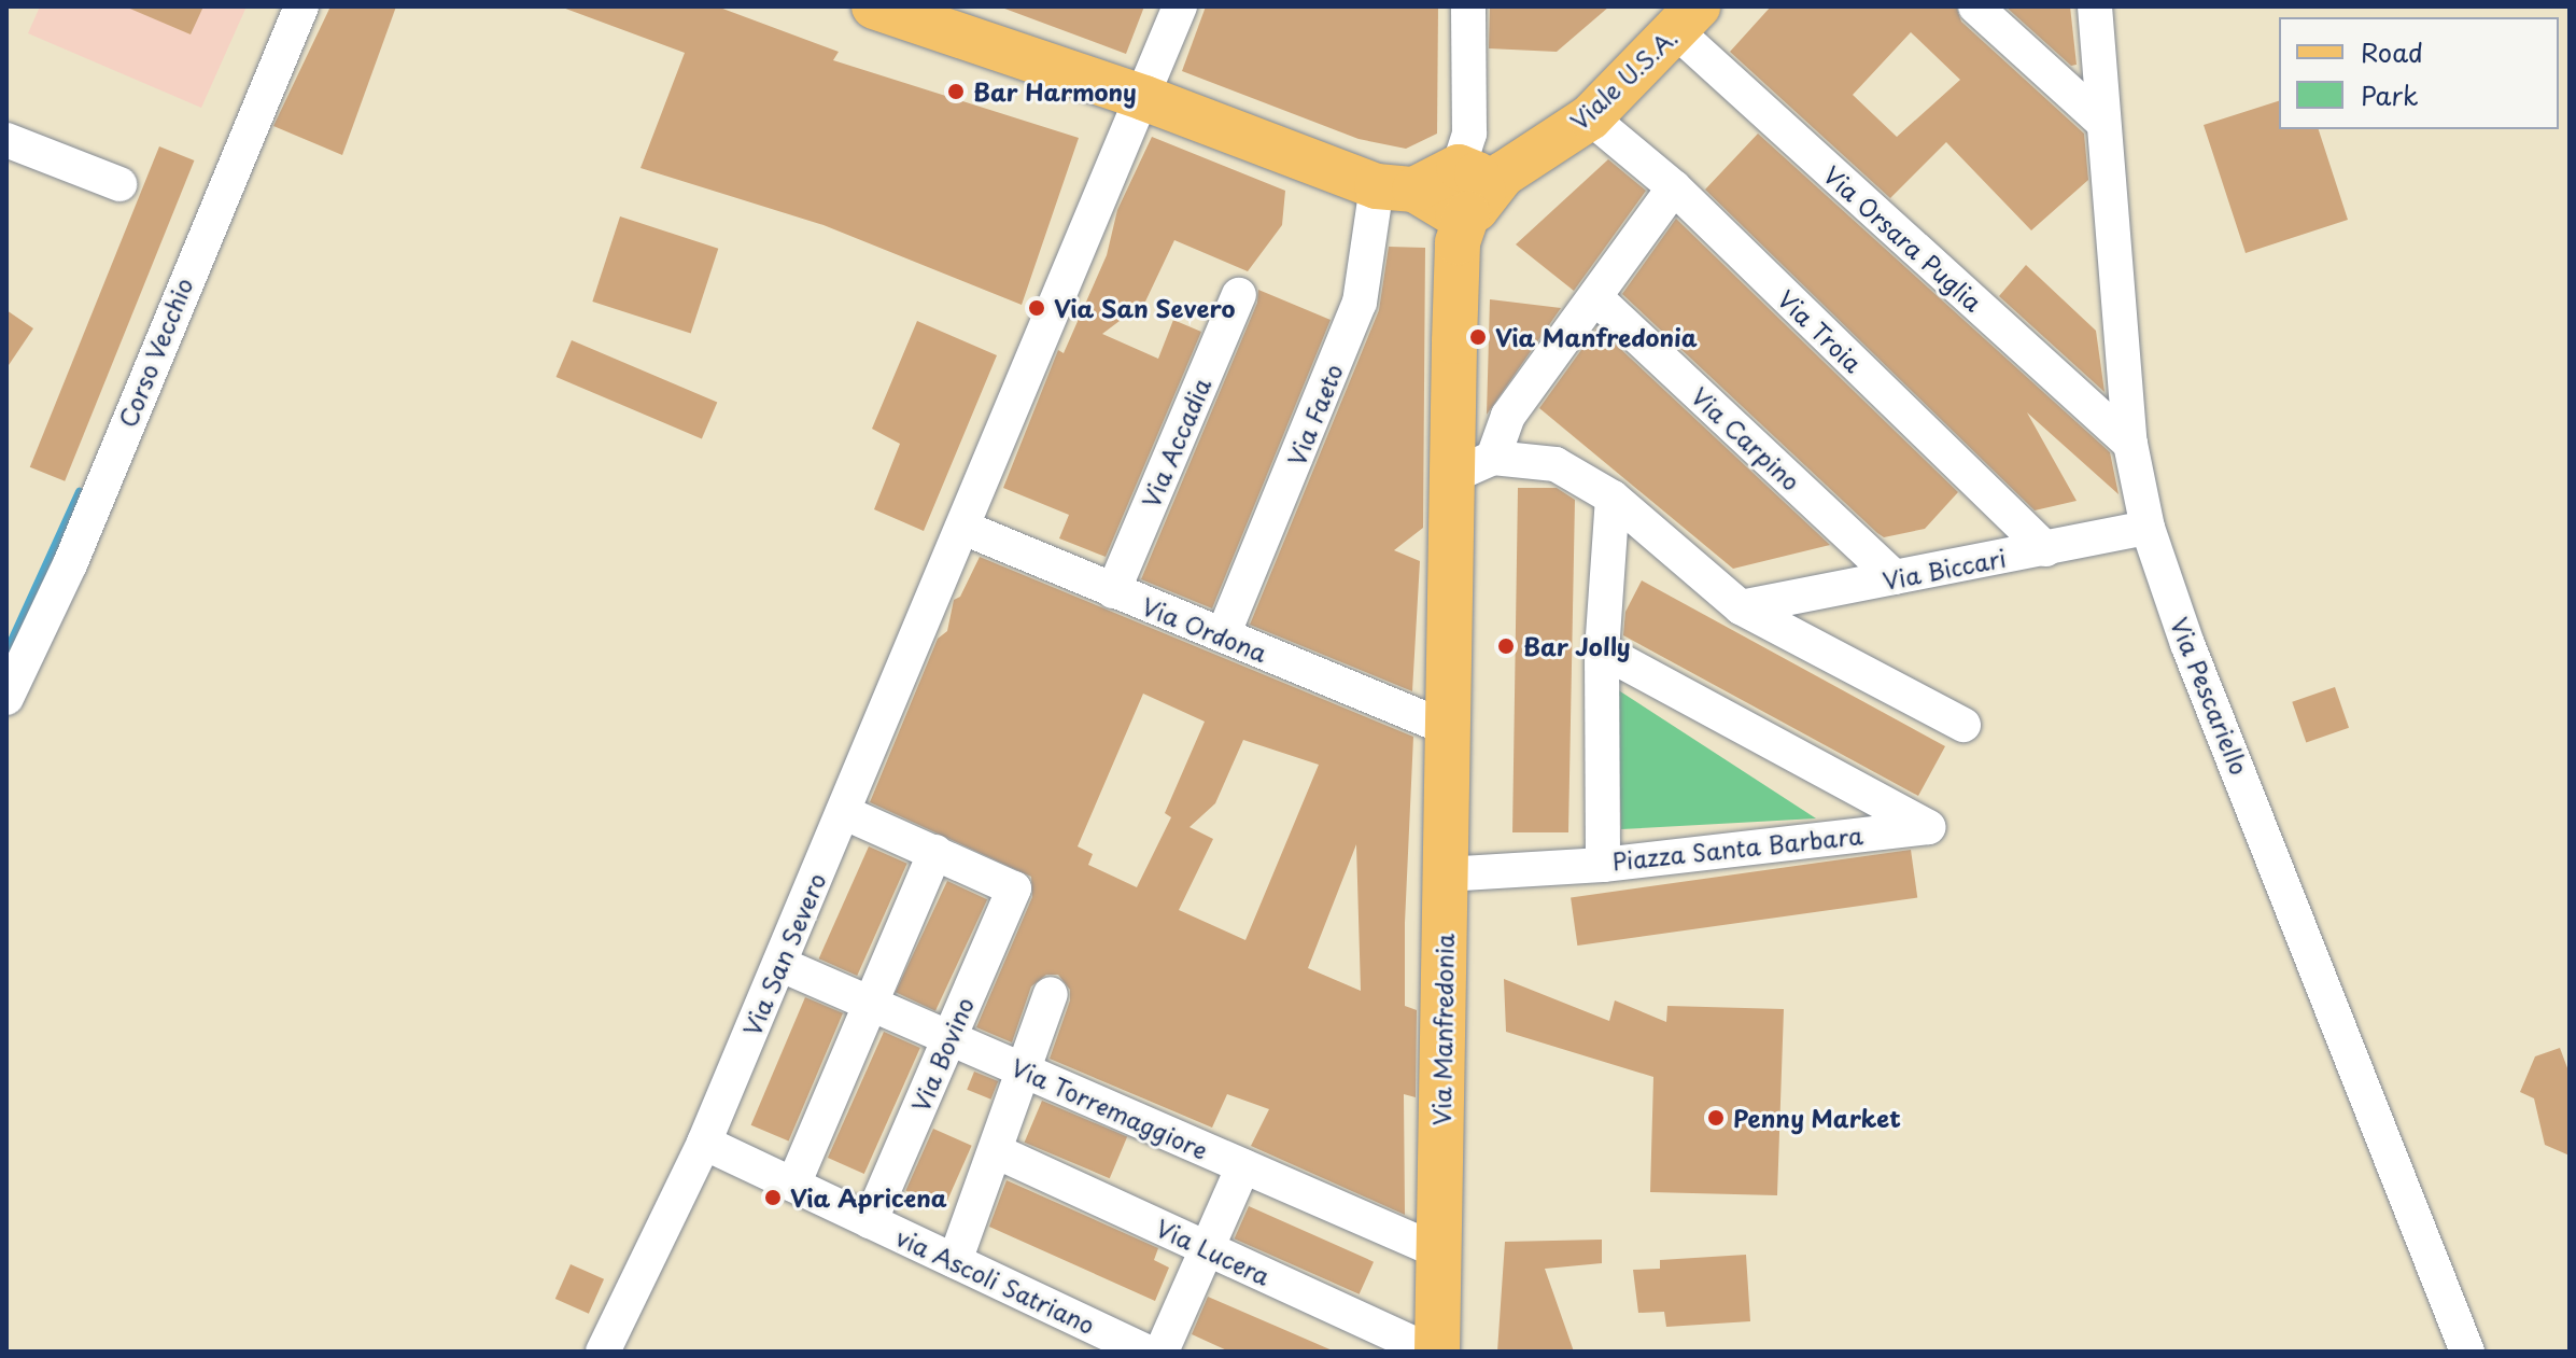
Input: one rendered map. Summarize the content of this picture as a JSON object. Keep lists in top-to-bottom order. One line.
{"streets":{"main road":["Viale U.S.A.","Via Manfredonia"],"street":["Via Orsara Puglia","Via Troia","Corso Vecchio","Via Faeto","Via Carpino","Via Accadia","Via Biccari","Via Ordona","Via Pescariello","Piazza Santa Barbara","Via San Severo","Via Bovino","Via Torremaggiore","Via Lucera","via Ascoli Satriano"]},"crossings":[["Viale U.S.A.","Via Orsara Puglia"],["Viale U.S.A.","Via Troia"],["Viale U.S.A.","Via Faeto"],["Viale U.S.A.","Via Manfredonia"],["Via Orsara Puglia","Via Pescariello"],["Via Troia","Via Biccari"],["Via Faeto","Via Ordona"],["Via Faeto","Via Manfredonia"],["Via Carpino","Via Biccari"],["Via Accadia","Via Ordona"],["Via Biccari","Via Pescariello"],["Via Ordona","Via San Severo"],["Via Ordona","Via Manfredonia"],["Via San Severo","Via Torremaggiore"],["Via San Severo","via Ascoli Satriano"],["Via Manfredonia","Via Torremaggiore"],["Via Bovino","Via Torremaggiore"],["Via Bovino","via Ascoli Satriano"]],"places":["Bar Harmony","Via San Severo","Via Manfredonia","Bar Jolly","Penny Market","Via Apricena"],"legend":["Road","Park"]}
